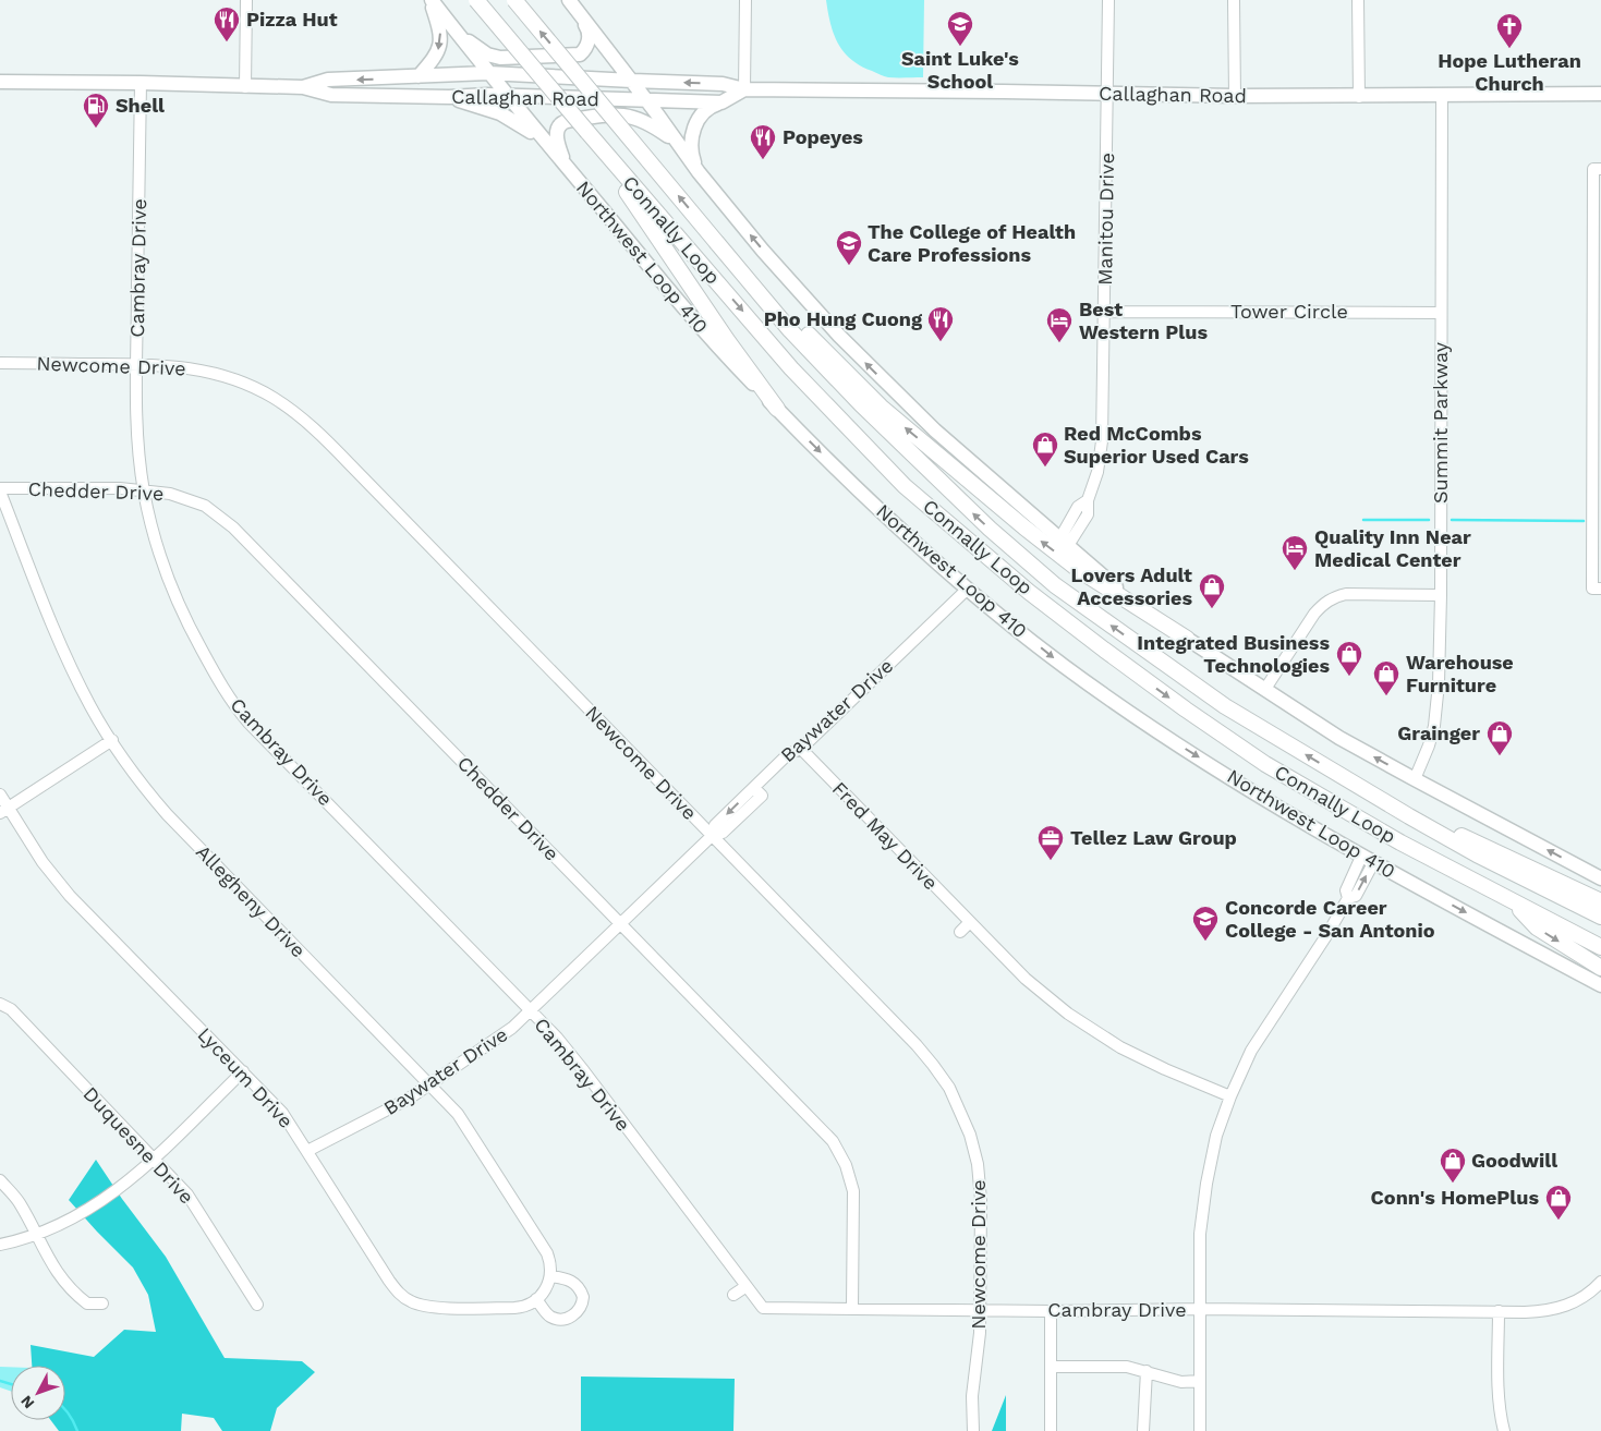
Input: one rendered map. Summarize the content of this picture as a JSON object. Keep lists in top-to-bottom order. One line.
{"streets":{"highway":["Connally Loop"],"main road":["Callaghan Road","Northwest Loop 410"],"street":["Manitou Drive","Cambray Drive","Tower Circle","Newcome Drive","Summit Parkway","Chedder Drive","Baywater Drive","Fred May Drive","Allegheny Drive","Lyceum Drive","Duquesne Drive"]},"crossings":[["Callaghan Road","Manitou Drive"],["Callaghan Road","Northwest Loop 410"],["Callaghan Road","Cambray Drive"],["Callaghan Road","Summit Parkway"],["Manitou Drive","Tower Circle"],["Northwest Loop 410","Baywater Drive"],["Cambray Drive","Newcome Drive"],["Cambray Drive","Chedder Drive"],["Cambray Drive","Baywater Drive"],["Tower Circle","Summit Parkway"],["Newcome Drive","Baywater Drive"],["Chedder Drive","Baywater Drive"],["Chedder Drive","Allegheny Drive"],["Baywater Drive","Fred May Drive"],["Baywater Drive","Allegheny Drive"],["Baywater Drive","Lyceum Drive"],["Allegheny Drive","Lyceum Drive"]],"places":{"restaurant":["Pizza Hut","Popeyes","Pho Hung Cuong"],"school or university":["Saint Luke's School","The College of Health Care Professions","Concorde Career College - San Antonio"],"church":["Hope Lutheran Church"],"fuel station":["Shell"],"hotel":["Best Western Plus","Quality Inn Near Medical Center"],"shop":["Red McCombs Superior Used Cars","Lovers Adult Accessories","Integrated Business Technologies","Warehouse Furniture","Grainger","Goodwill","Conn's HomePlus"],"office":["Tellez Law Group"]},"north":"bottom left"}
